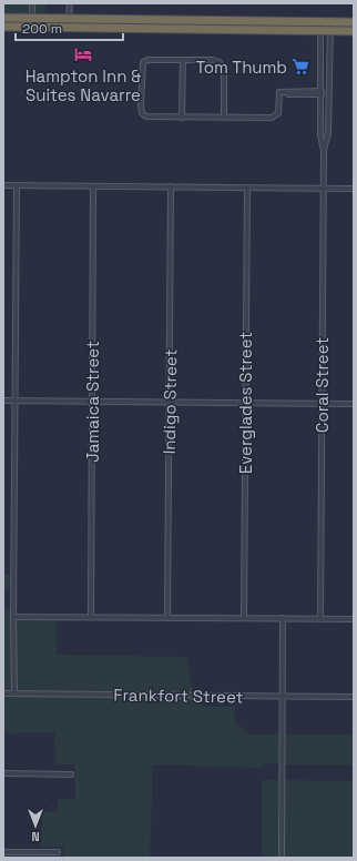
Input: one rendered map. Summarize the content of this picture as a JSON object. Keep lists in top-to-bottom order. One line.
{"streets":{"street":["Coral Street","Jamaica Street","Indigo Street","Everglades Street","Frankfort Street"]},"places":{"hotel":["Hampton Inn & Suites Navarre"],"supermarket":["Tom Thumb"]},"scale_bar":"200 m","north":"bottom"}
